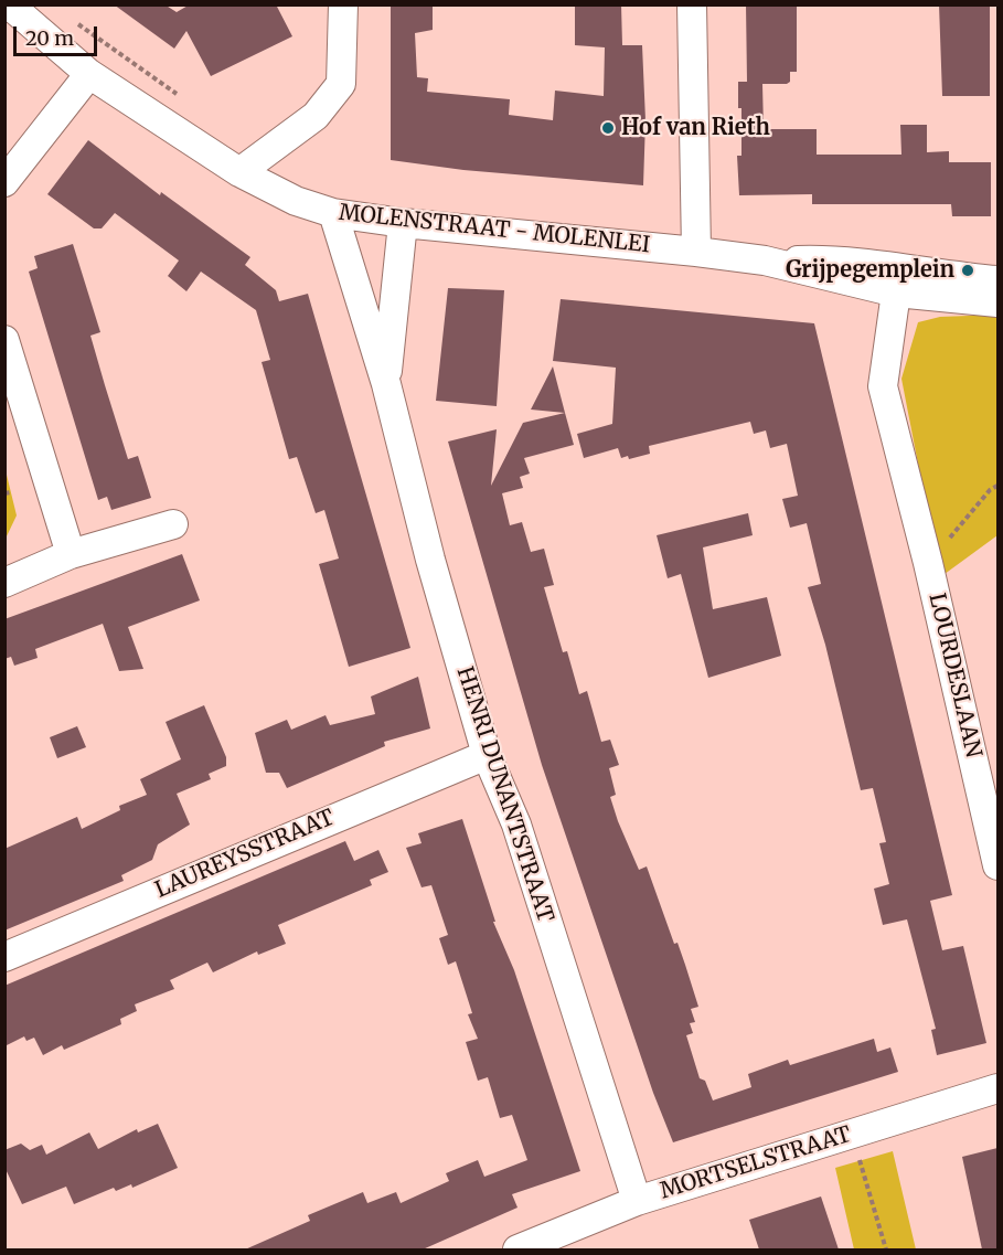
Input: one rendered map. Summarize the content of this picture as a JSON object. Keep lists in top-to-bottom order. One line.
{"streets":{"street":["MOLENSTRAAT - MOLENLEI","LOURDESLAAN","HENRI DUNANTSTRAAT","LAUREYSSTRAAT","MORTSELSTRAAT"]},"crossings":[["MOLENSTRAAT - MOLENLEI","HENRI DUNANTSTRAAT"],["HENRI DUNANTSTRAAT","LAUREYSSTRAAT"],["HENRI DUNANTSTRAAT","MORTSELSTRAAT"]],"places":["Hof van Rieth","Grijpegemplein"],"scale_bar":"20 m"}
